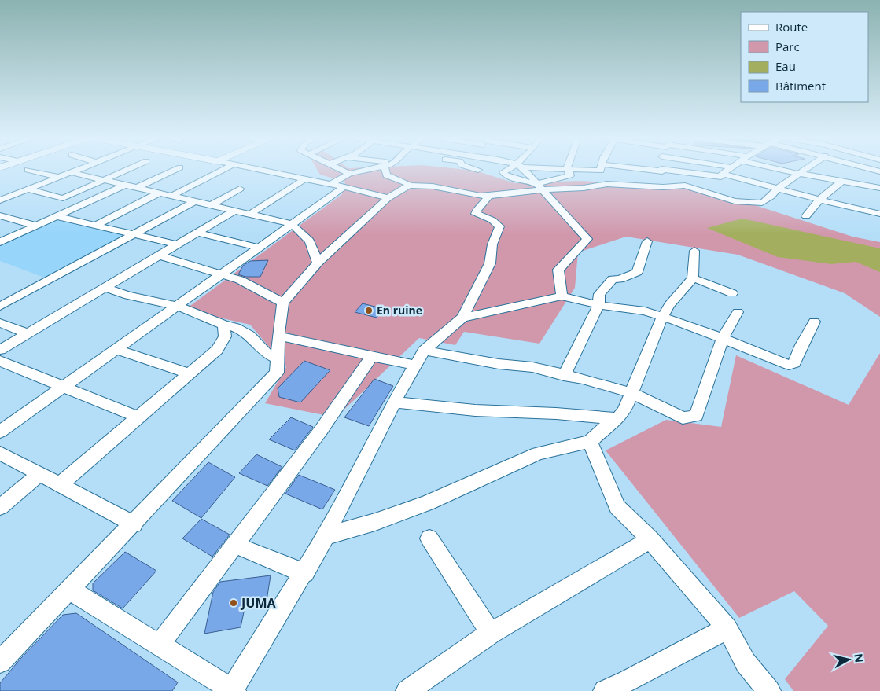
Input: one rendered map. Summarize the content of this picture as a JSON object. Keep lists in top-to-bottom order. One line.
{"places":["En ruine","JUMA"],"legend":["Route","Parc","Eau","Bâtiment"],"north":"right"}
